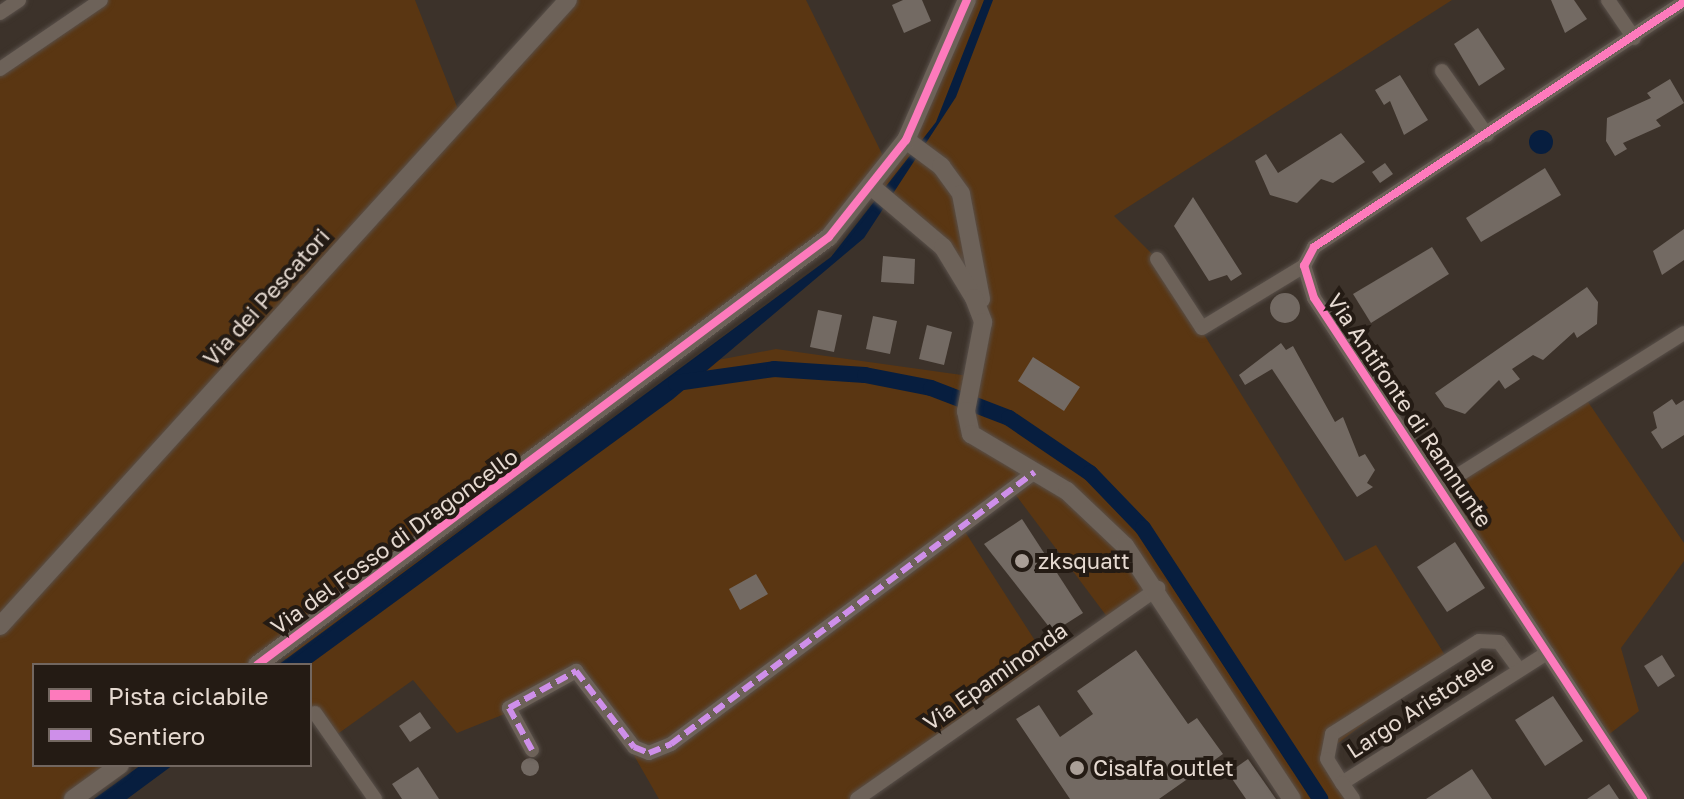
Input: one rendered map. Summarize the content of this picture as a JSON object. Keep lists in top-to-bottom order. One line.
{"streets":{"street":["Via dei Pescatori","Via Antifonte di Ramnunte","Via del Fosso di Dragoncello","Via Epaminonda","Largo Aristotele"]},"places":["zksquatt","Cisalfa outlet"],"legend":["Pista ciclabile","Sentiero"]}
